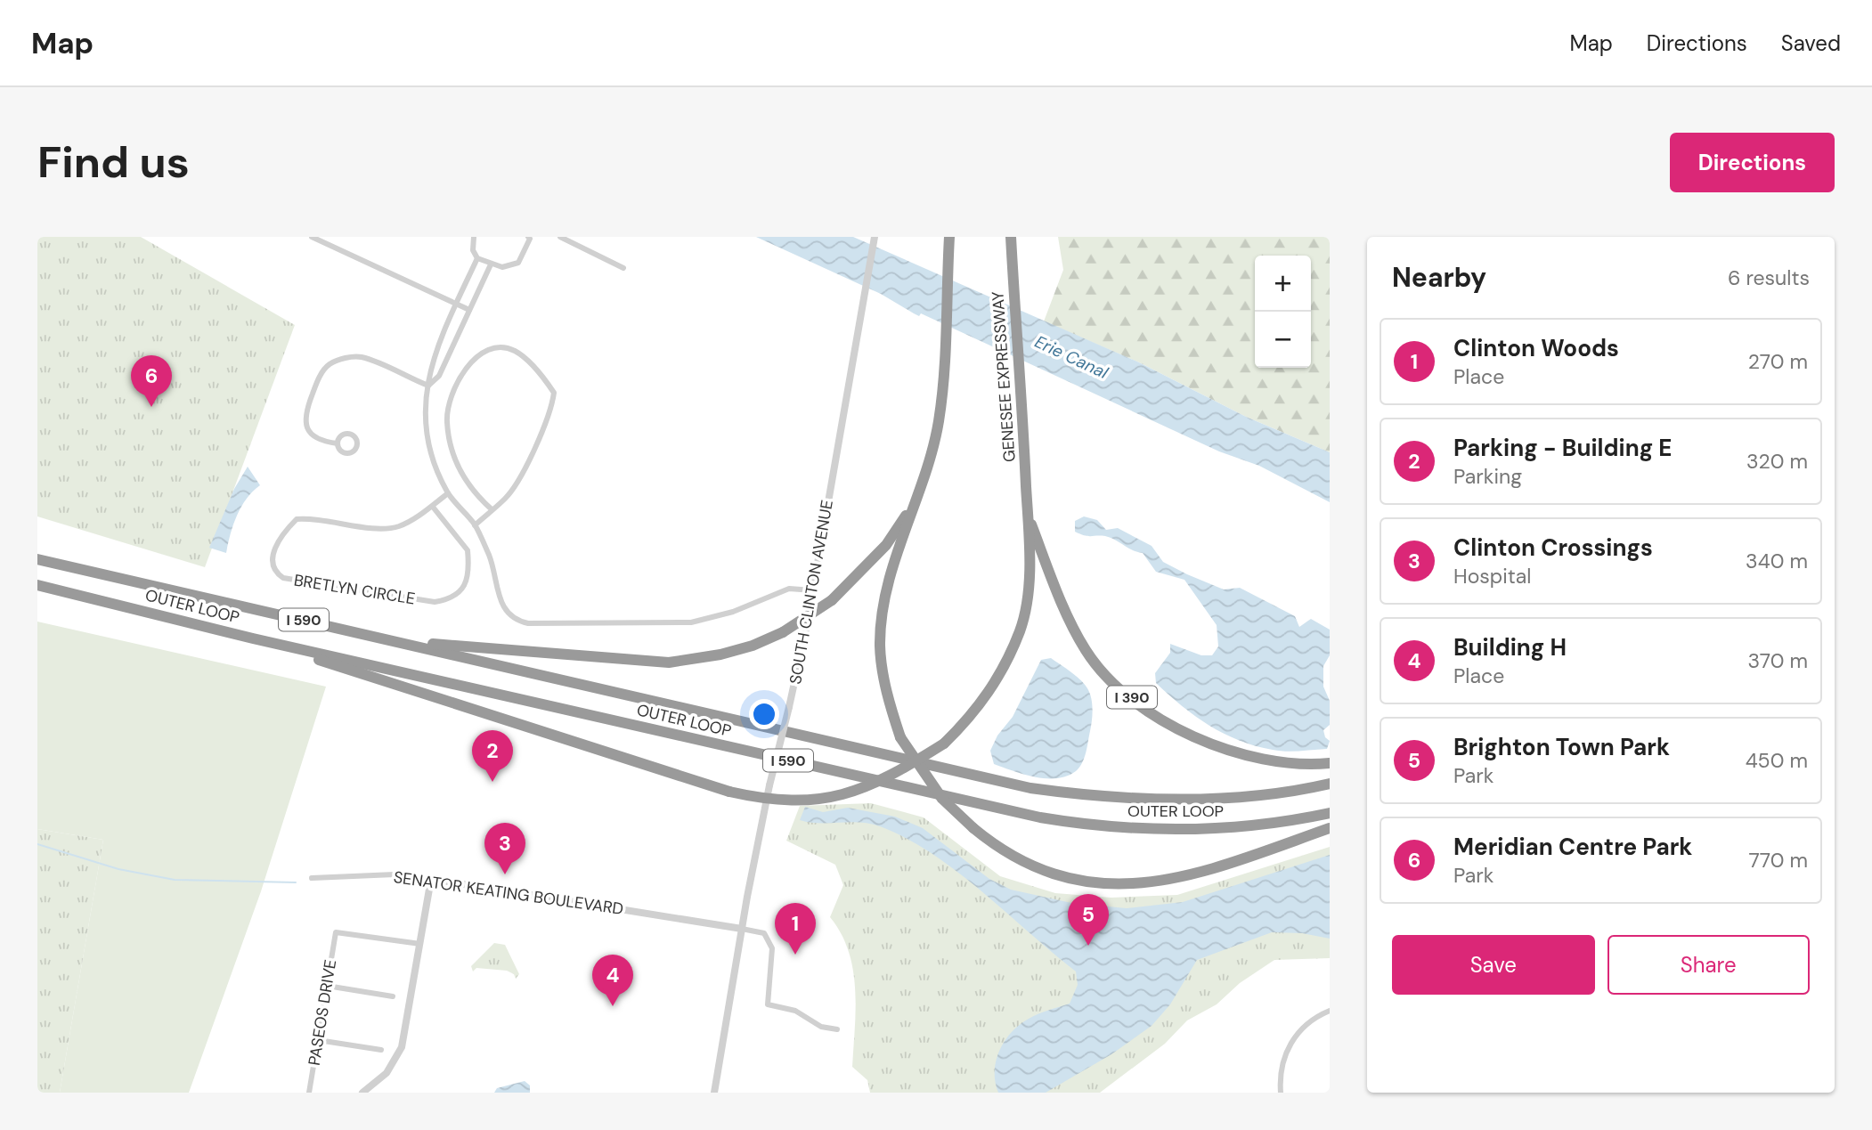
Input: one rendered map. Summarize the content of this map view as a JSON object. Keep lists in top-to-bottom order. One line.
{"streets":{"highway":["GENESEE EXPRESSWAY","OUTER LOOP","I 590","I 390"],"street":["BRETLYN CIRCLE","SOUTH CLINTON AVENUE","SENATOR KEATING BOULEVARD","PASEOS DRIVE"]},"crossings":[["GENESEE EXPRESSWAY","OUTER LOOP"],["GENESEE EXPRESSWAY","I 390"],["SOUTH CLINTON AVENUE","SENATOR KEATING BOULEVARD"]],"water":["Erie Canal"],"page":{"header":"Map","nav":["Map","Directions","Saved"],"buttons":["Directions",["Save","Share"]],"title":"Find us","heading":["Nearby","6 results"],"map_buttons":["+","−"],"list":[{"mark":"1","name":"Clinton Woods","note":"Place","value":"270 m"},{"mark":"2","name":"Parking - Building E","note":"Parking","value":"320 m"},{"mark":"3","name":"Clinton Crossings","note":"Hospital","value":"340 m"},{"mark":"4","name":"Building H","note":"Place","value":"370 m"},{"mark":"5","name":"Brighton Town Park","note":"Park","value":"450 m"},{"mark":"6","name":"Meridian Centre Park","note":"Park","value":"770 m"}],"pins":["6","2","3","5","1","4"]}}
